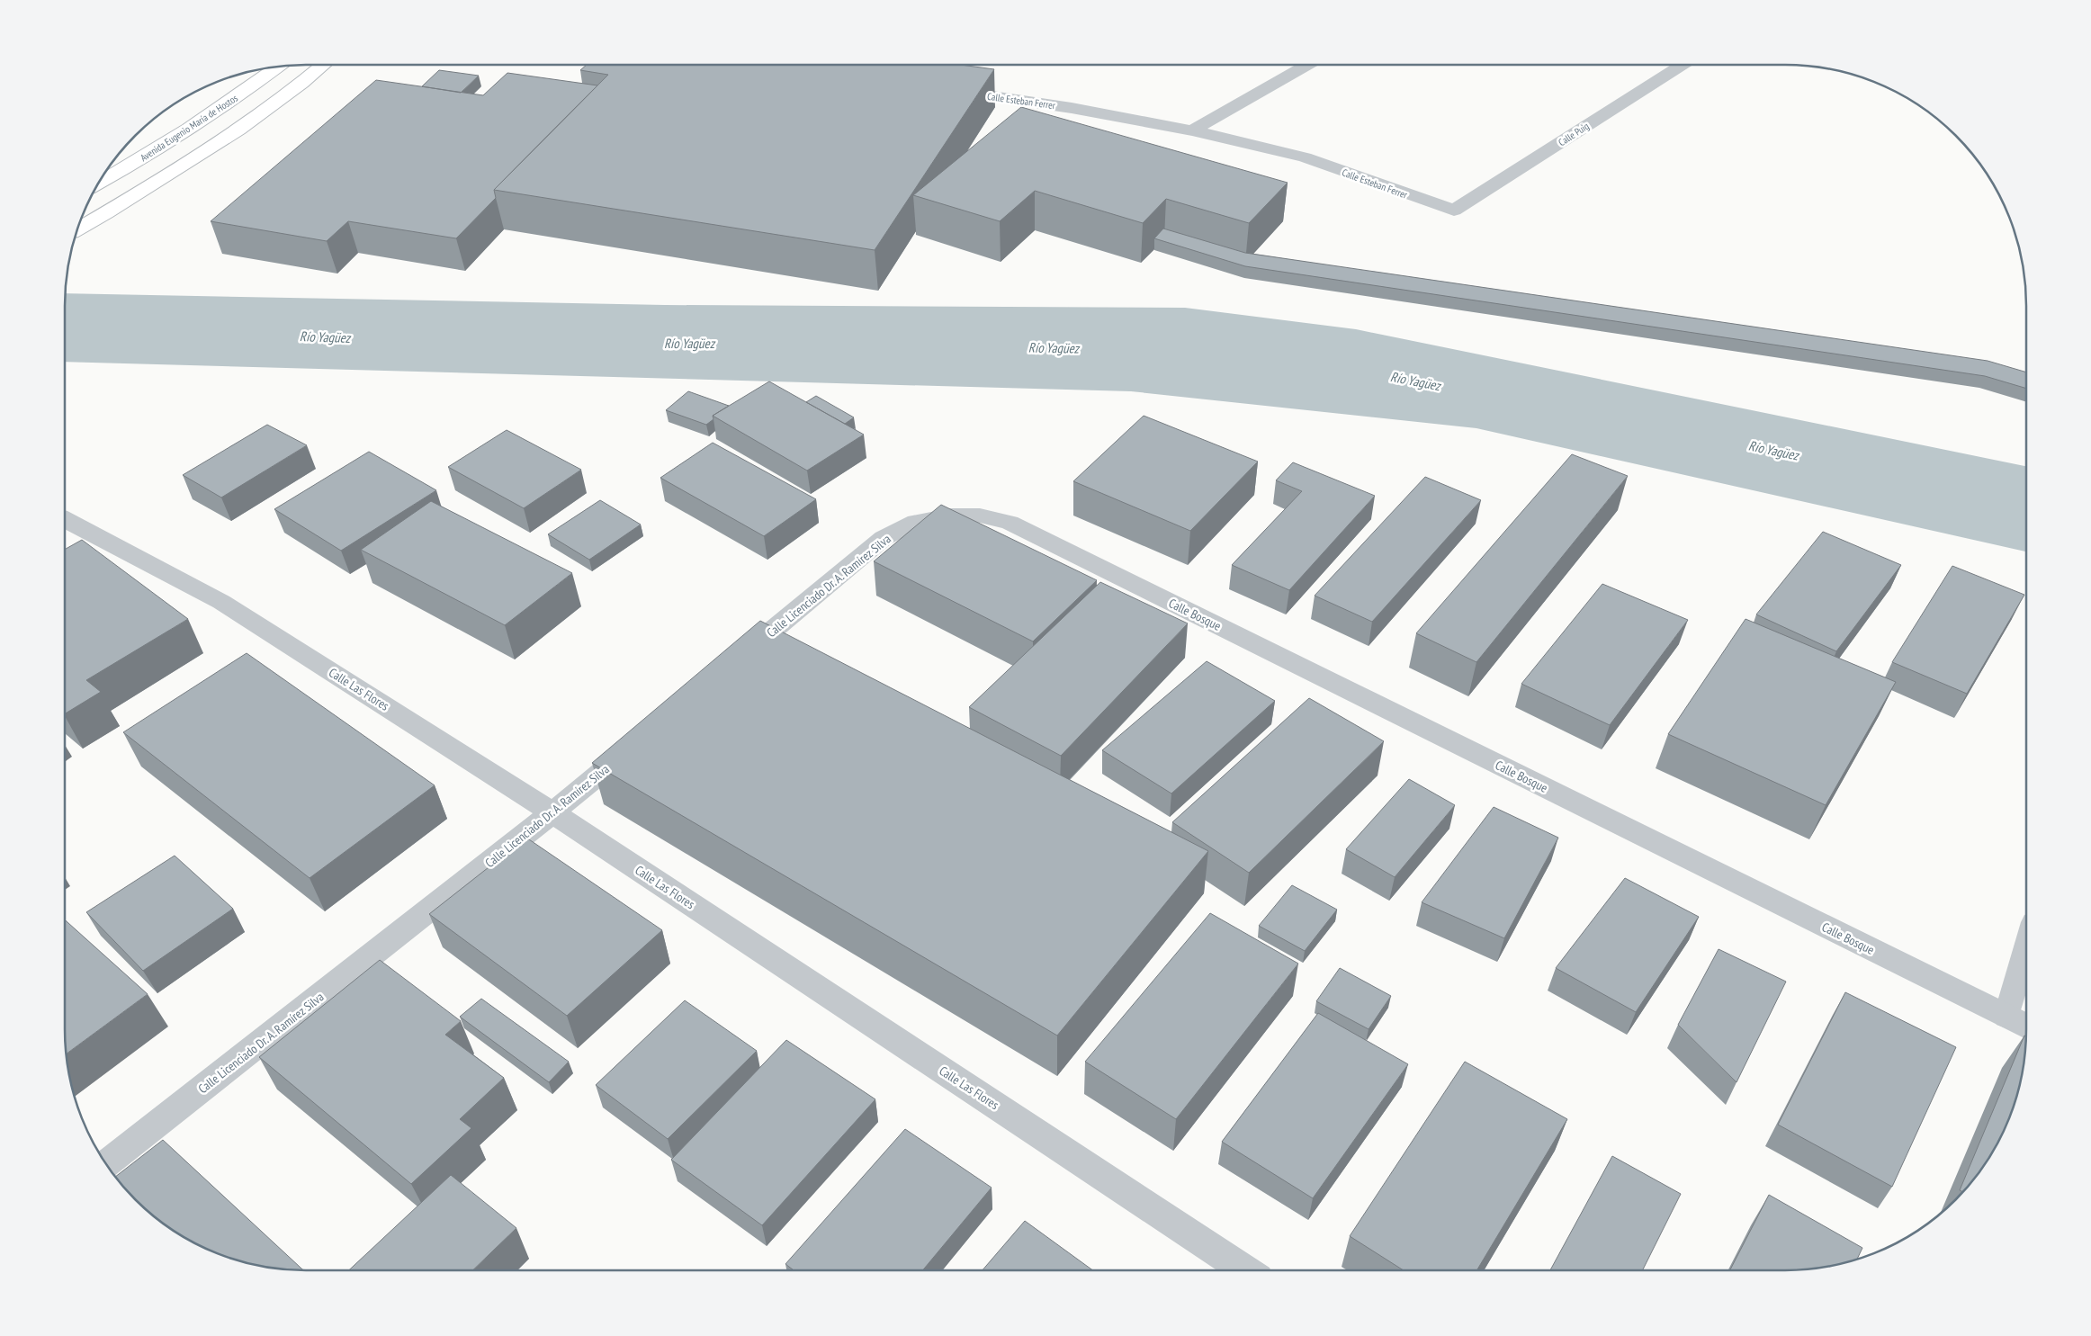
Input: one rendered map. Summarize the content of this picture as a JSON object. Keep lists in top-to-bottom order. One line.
{"streets":{"highway":["Avenida Eugenio María de Hostos"],"street":["Calle Esteban Ferrer","Calle Puig","Calle Licenciado Dr. A. Ramírez Silva","Calle Bosque","Calle Las Flores"]},"crossings":[["Calle Esteban Ferrer","Calle Puig"],["Calle Licenciado Dr. A. Ramírez Silva","Calle Bosque"],["Calle Licenciado Dr. A. Ramírez Silva","Calle Las Flores"]],"water":["Río Yagüez"]}
